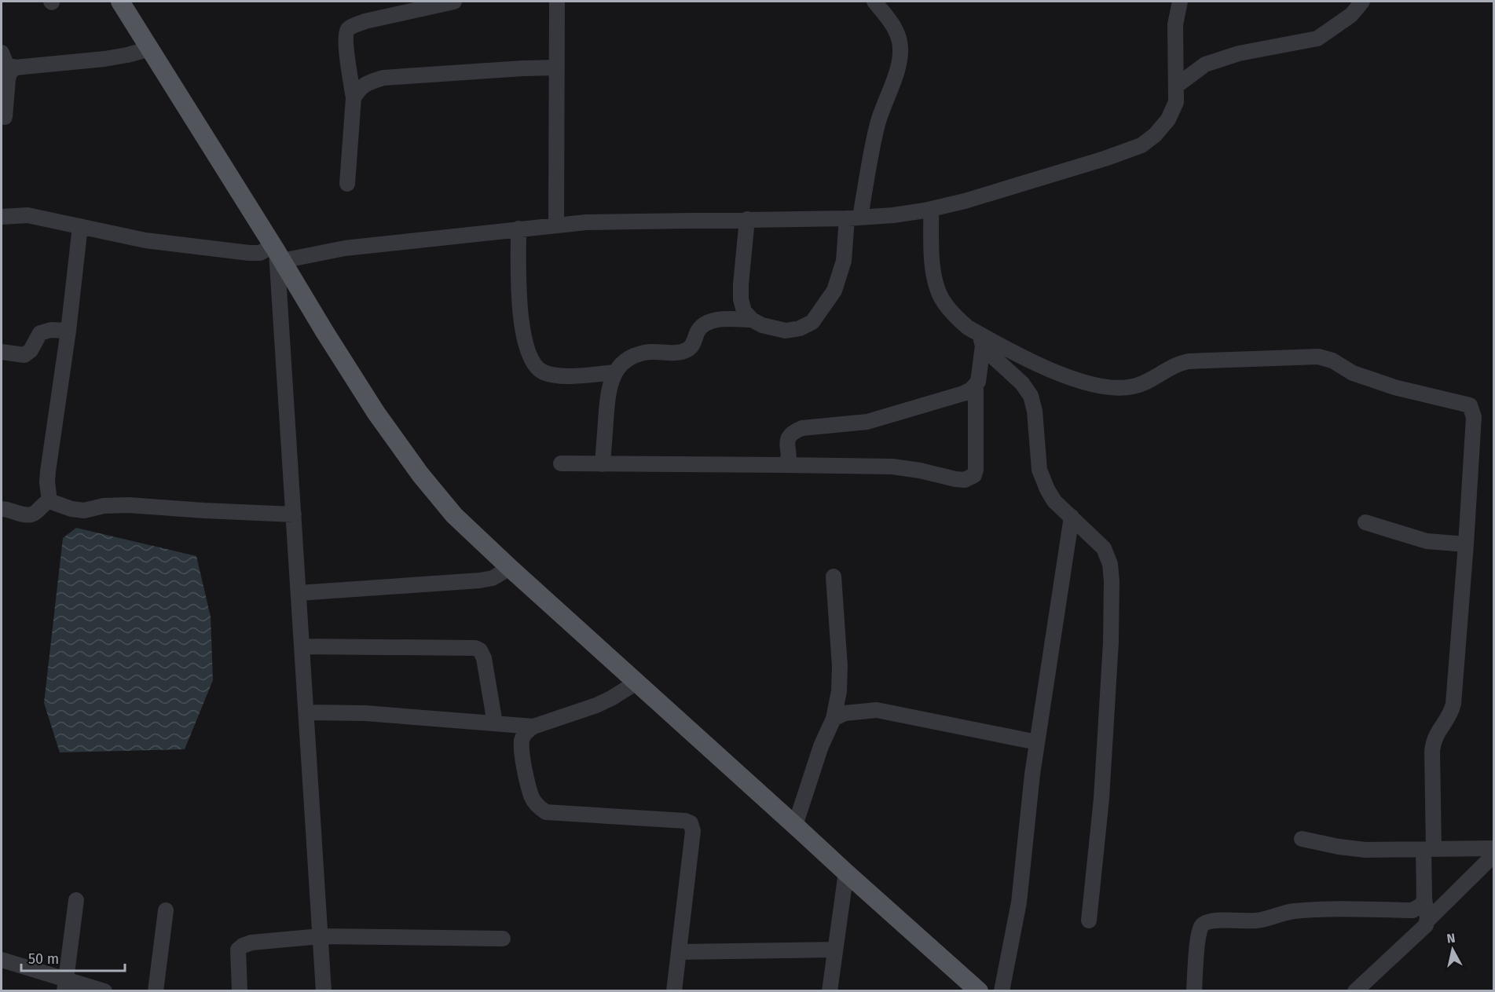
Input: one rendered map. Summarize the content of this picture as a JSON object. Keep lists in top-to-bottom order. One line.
{"scale_bar":"50 m","north":"top"}
